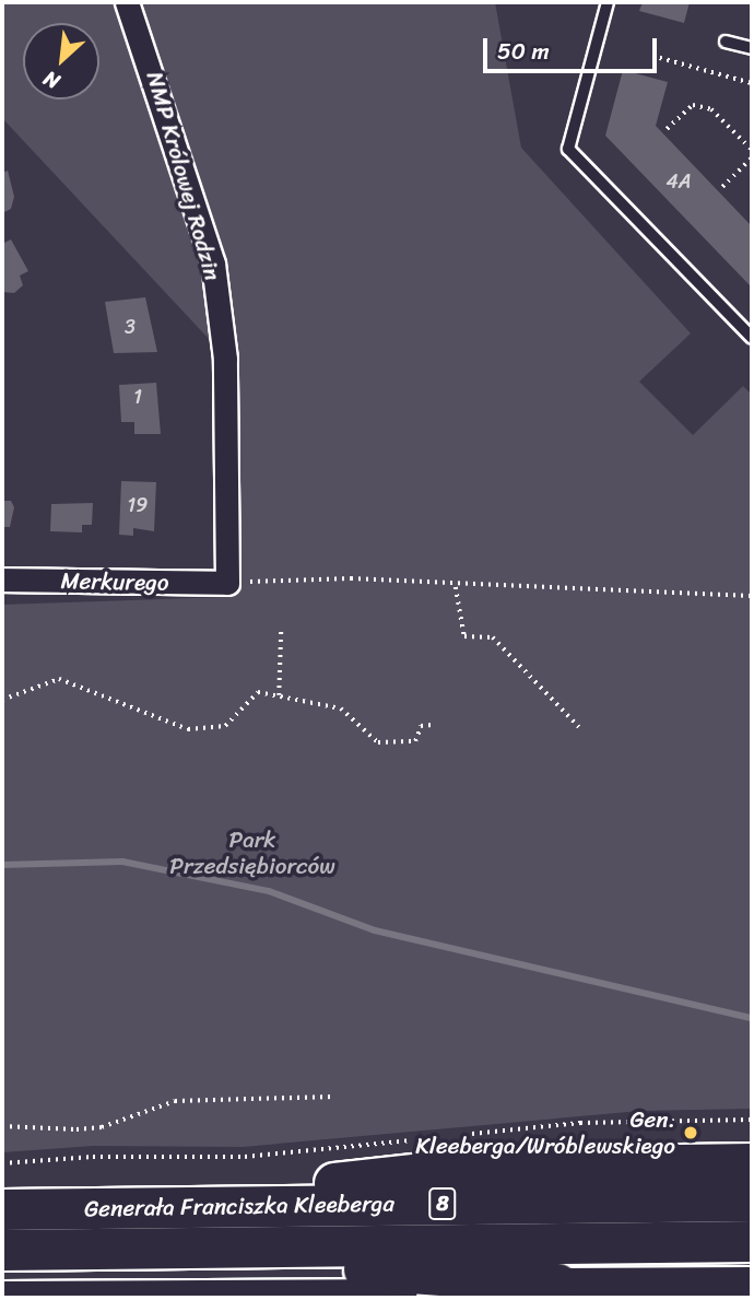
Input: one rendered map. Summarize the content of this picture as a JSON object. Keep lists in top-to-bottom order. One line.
{"streets":{"highway":["8","Generała Franciszka Kleeberga"],"street":["NMP Królowej Rodzin","Merkurego"]},"crossings":[["NMP Królowej Rodzin","Merkurego"]],"parks":["Park Przedsiębiorców"],"places":["Gen. Kleeberga/Wróblewskiego"],"house_numbers":["4A","3","1","19"],"scale_bar":"50 m","north":"bottom left"}
